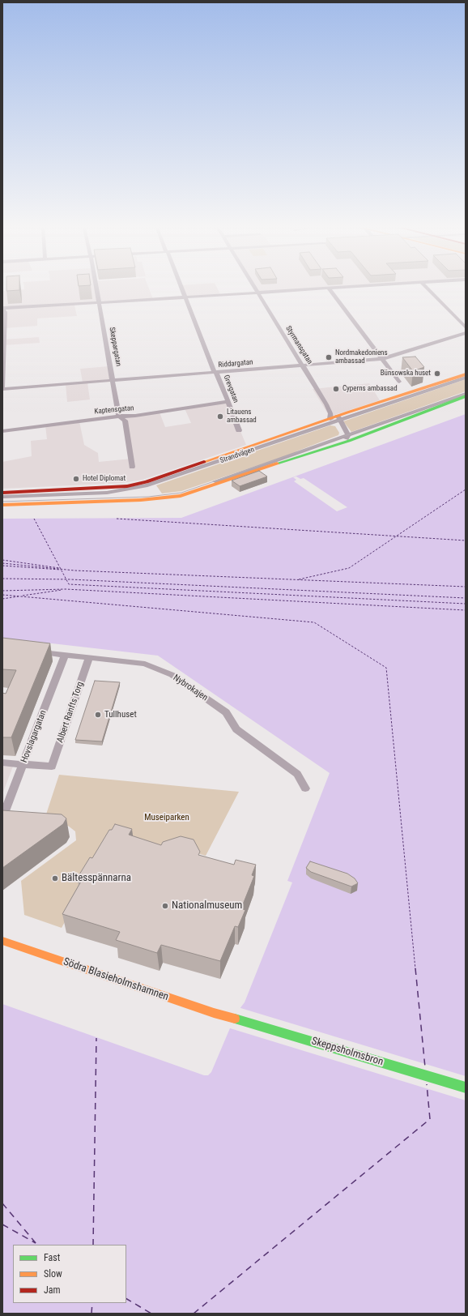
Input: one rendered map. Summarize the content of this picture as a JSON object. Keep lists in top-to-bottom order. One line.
{"streets":{"street":["Styrmansgatan","Skeppargatan","Riddargatan","Grevgatan","Kaptensgatan","Strandvägen","Nybrokajen","Albert Ranfts Torg","Hovslagargatan","Södra Blasieholmshamnen","Skeppsholmsbron"]},"crossings":[["Styrmansgatan","Riddargatan"],["Styrmansgatan","Strandvägen"],["Skeppargatan","Riddargatan"],["Skeppargatan","Kaptensgatan"],["Riddargatan","Grevgatan"],["Grevgatan","Kaptensgatan"],["Nybrokajen","Albert Ranfts Torg"],["Nybrokajen","Hovslagargatan"],["Albert Ranfts Torg","Hovslagargatan"],["Södra Blasieholmshamnen","Skeppsholmsbron"]],"parks":["Museiparken"],"places":["Nordmakedoniens ambassad","Bünsowska huset","Cyperns ambassad","Litauens ambassad","Hotel Diplomat","Tullhuset","Bältesspännarna","Nationalmuseum"],"legend":["Fast","Slow","Jam"]}
